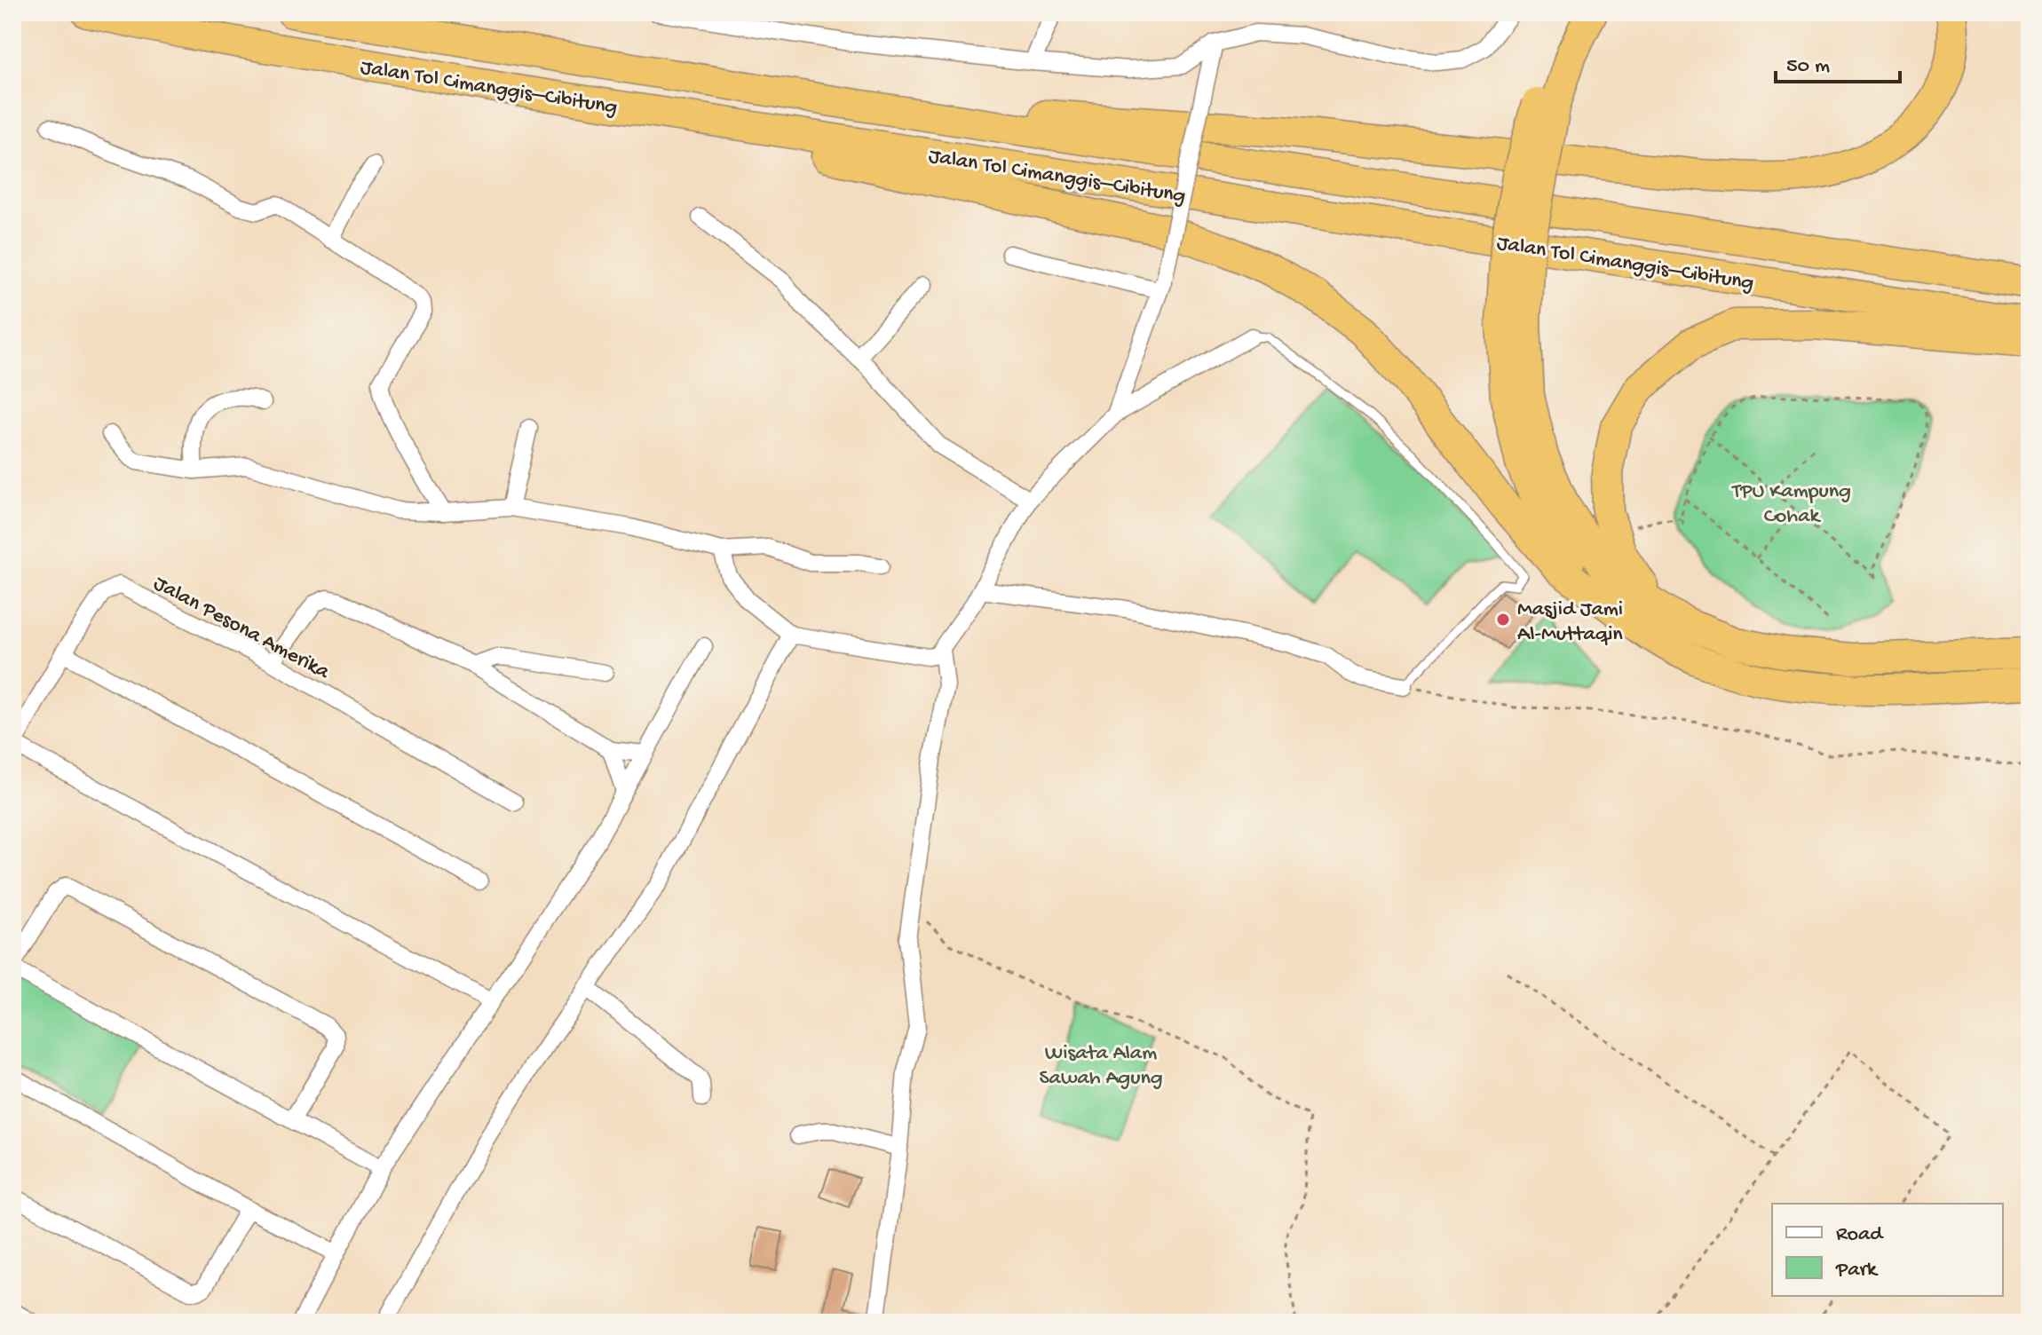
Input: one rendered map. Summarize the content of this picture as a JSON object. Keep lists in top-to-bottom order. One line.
{"streets":{"highway":["Jalan Tol Cimanggis–Cibitung"],"street":["Jalan Pesona Amerika"]},"parks":["TPU Kampung Cohak","Wisata Alam Sawah Agung"],"places":["Masjid Jami Al-Muttaqin"],"legend":["Road","Park"],"scale_bar":"50 m"}
